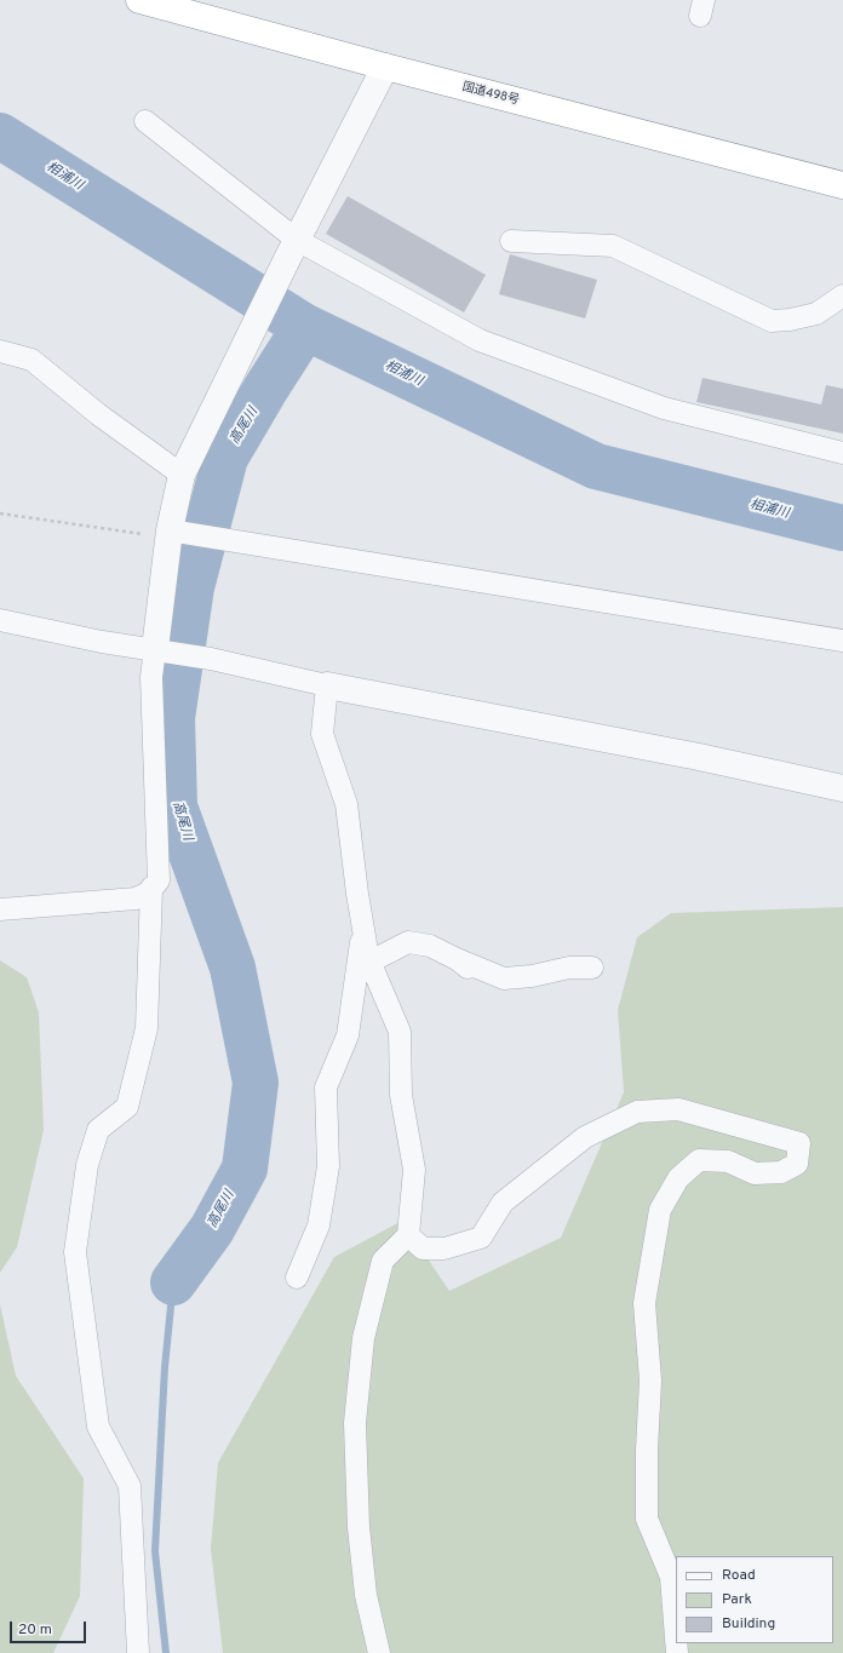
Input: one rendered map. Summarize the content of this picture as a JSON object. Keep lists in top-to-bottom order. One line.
{"streets":{"highway":["国道498号"]},"water":["相浦川","高尾川"],"legend":["Road","Park","Building"],"scale_bar":"20 m"}
